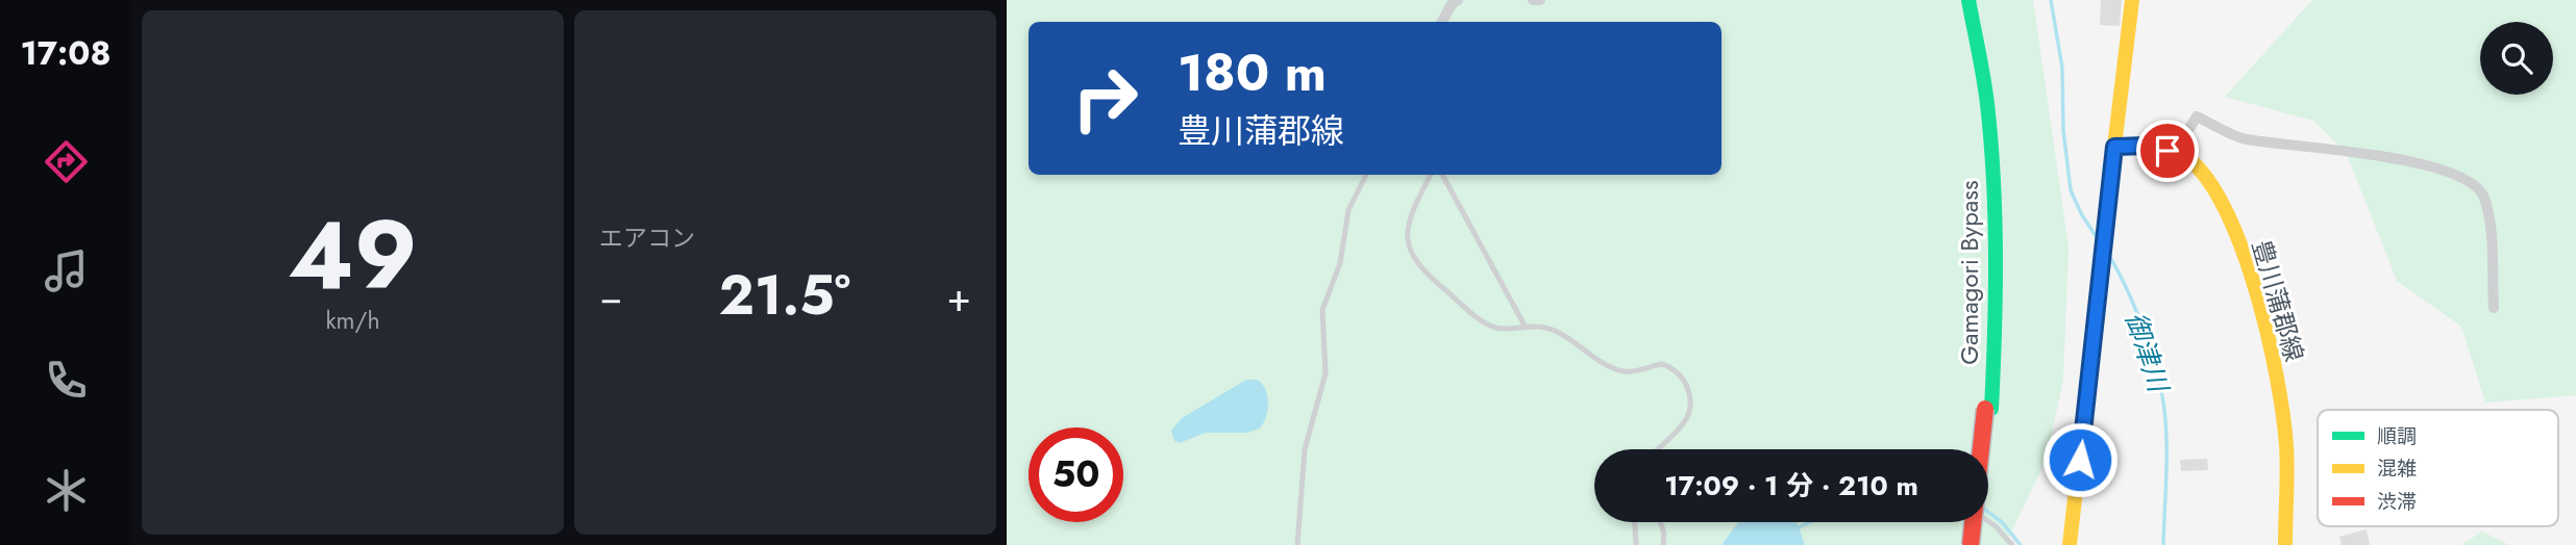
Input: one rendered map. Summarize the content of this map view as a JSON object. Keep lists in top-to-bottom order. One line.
{"streets":{"main road":["Gamagori Bypass","豊川蒲郡線"]},"water":["御津川"],"legend":["順調","混雑","渋滞"],"page":{"tabs":"17:08","tile":[["49","km/h"],"エアコン"],"turn":["180 m","豊川蒲郡線"],"heat":["−","21.5°","+"],"limit":"50","trip":"17:09 · 1 分 · 210 m"}}
